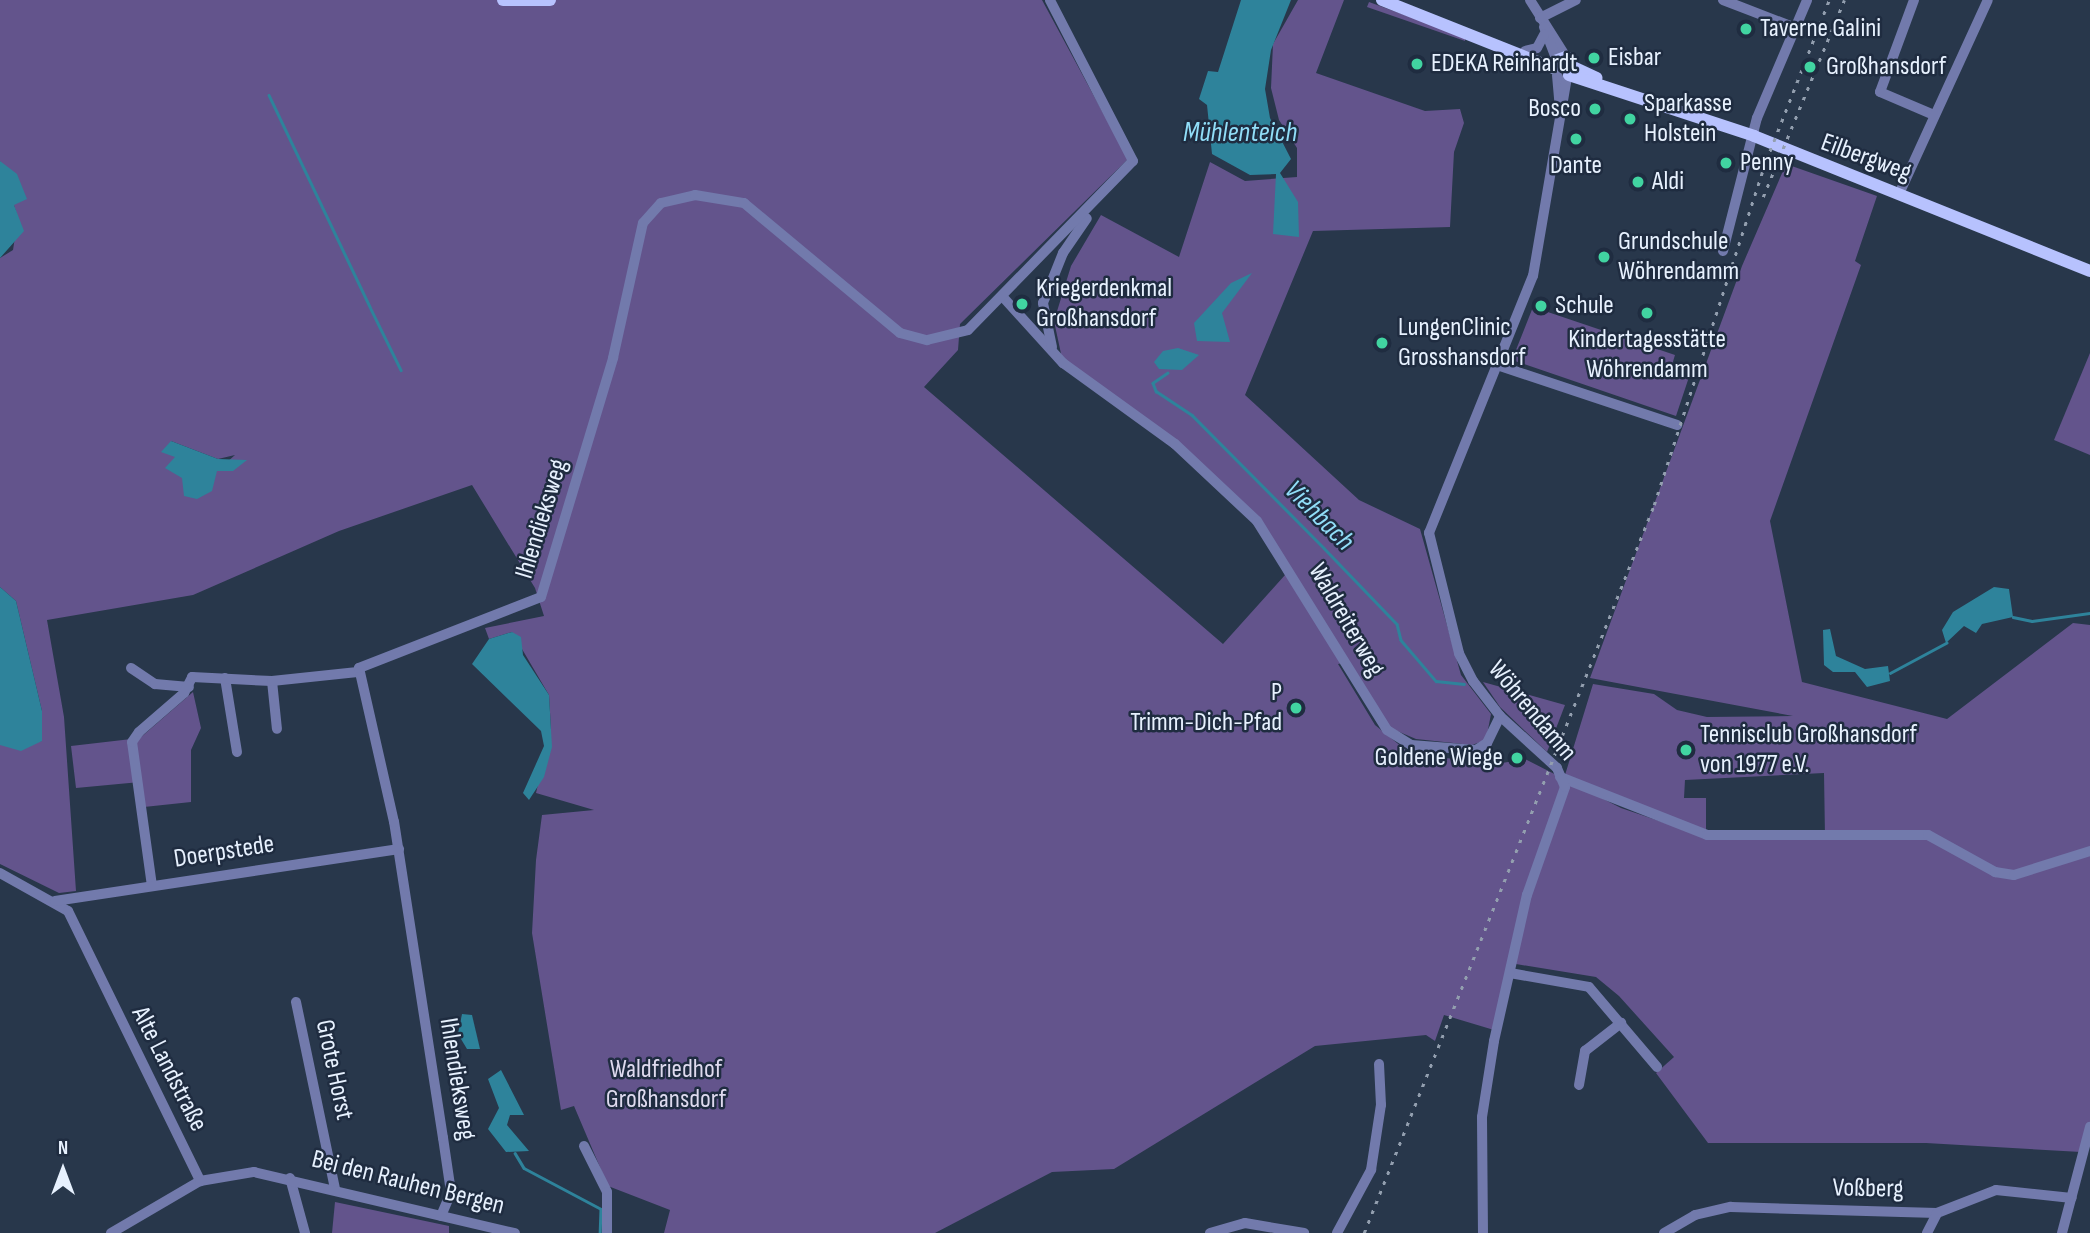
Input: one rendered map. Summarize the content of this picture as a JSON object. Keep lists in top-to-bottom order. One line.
{"streets":{"main road":["Eilbergweg"],"street":["Ihlendieksweg","Waldreiterweg","Wöhrendamm","Doerpstede","Alte Landstraße","Grote Horst","Bei den Rauhen Bergen","Voßberg"]},"crossings":[["Eilbergweg","Wöhrendamm"],["Ihlendieksweg","Waldreiterweg"],["Ihlendieksweg","Doerpstede"],["Ihlendieksweg","Bei den Rauhen Bergen"],["Waldreiterweg","Wöhrendamm"],["Doerpstede","Alte Landstraße"],["Grote Horst","Bei den Rauhen Bergen"]],"water":["Mühlenteich","Viehbach"],"parks":["Waldfriedhof Großhansdorf"],"places":["Taverne Galini","Eisbar","EDEKA Reinhardt","Großhansdorf","Bosco","Sparkasse Holstein","Dante","Penny","Aldi","Grundschule Wöhrendamm","Kriegerdenkmal Großhansdorf","Schule","Kindertagesstätte Wöhrendamm","LungenClinic Grosshansdorf","P Trimm-Dich-Pfad","Tennisclub Großhansdorf von 1977 e.V.","Goldene Wiege"],"north":"top"}
